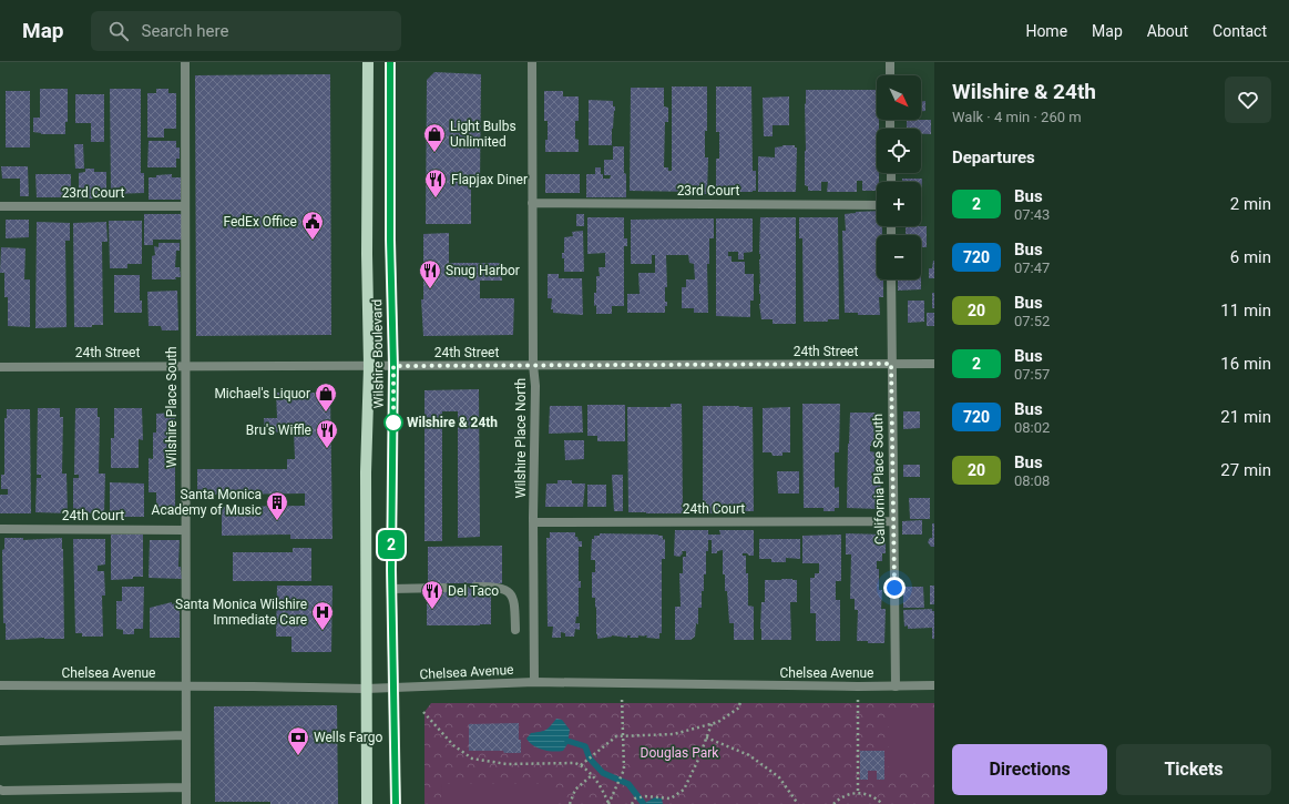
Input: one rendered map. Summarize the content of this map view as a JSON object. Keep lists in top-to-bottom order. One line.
{"streets":{"main road":["Wilshire Boulevard"],"street":["23rd Court","24th Street","Wilshire Place South","Wilshire Place North","California Place South","24th Court","Chelsea Avenue"]},"crossings":[["23rd Court","Wilshire Place South"],["23rd Court","Wilshire Place North"],["24th Street","Wilshire Boulevard"],["24th Street","Wilshire Place South"],["24th Street","Wilshire Place North"],["24th Street","California Place South"],["Wilshire Boulevard","Chelsea Avenue"],["Wilshire Place South","24th Court"],["Wilshire Place South","Chelsea Avenue"],["Wilshire Place North","24th Court"],["Wilshire Place North","Chelsea Avenue"],["California Place South","24th Court"],["California Place South","Chelsea Avenue"]],"parks":["Douglas Park"],"places":{"shop":["Light Bulbs Unlimited","Michael's Liquor"],"restaurant":["Flapjax Diner","Snug Harbor","Bru's Wiffle","Del Taco"],"public building":["FedEx Office"],"other":["Wilshire & 24th"],"building":["Santa Monica Academy of Music"],"hospital":["Santa Monica Wilshire Immediate Care"],"bank":["Wells Fargo"]},"lines":["bus line 2"],"north":"bottom right","page":{"header":"Map","search":"Search here","nav":["Home","Map","About","Contact"],"on_map":"2","heading":[["Wilshire & 24th","Walk · 4 min · 260 m"],"Departures"],"map_buttons":["+","−"],"list":[{"mark":"2","name":"Bus","note":"07:43","value":"2 min"},{"mark":"720","name":"Bus","note":"07:47","value":"6 min"},{"mark":"20","name":"Bus","note":"07:52","value":"11 min"},{"mark":"2","name":"Bus","note":"07:57","value":"16 min"},{"mark":"720","name":"Bus","note":"08:02","value":"21 min"},{"mark":"20","name":"Bus","note":"08:08","value":"27 min"}],"buttons":["Directions","Tickets"]}}
